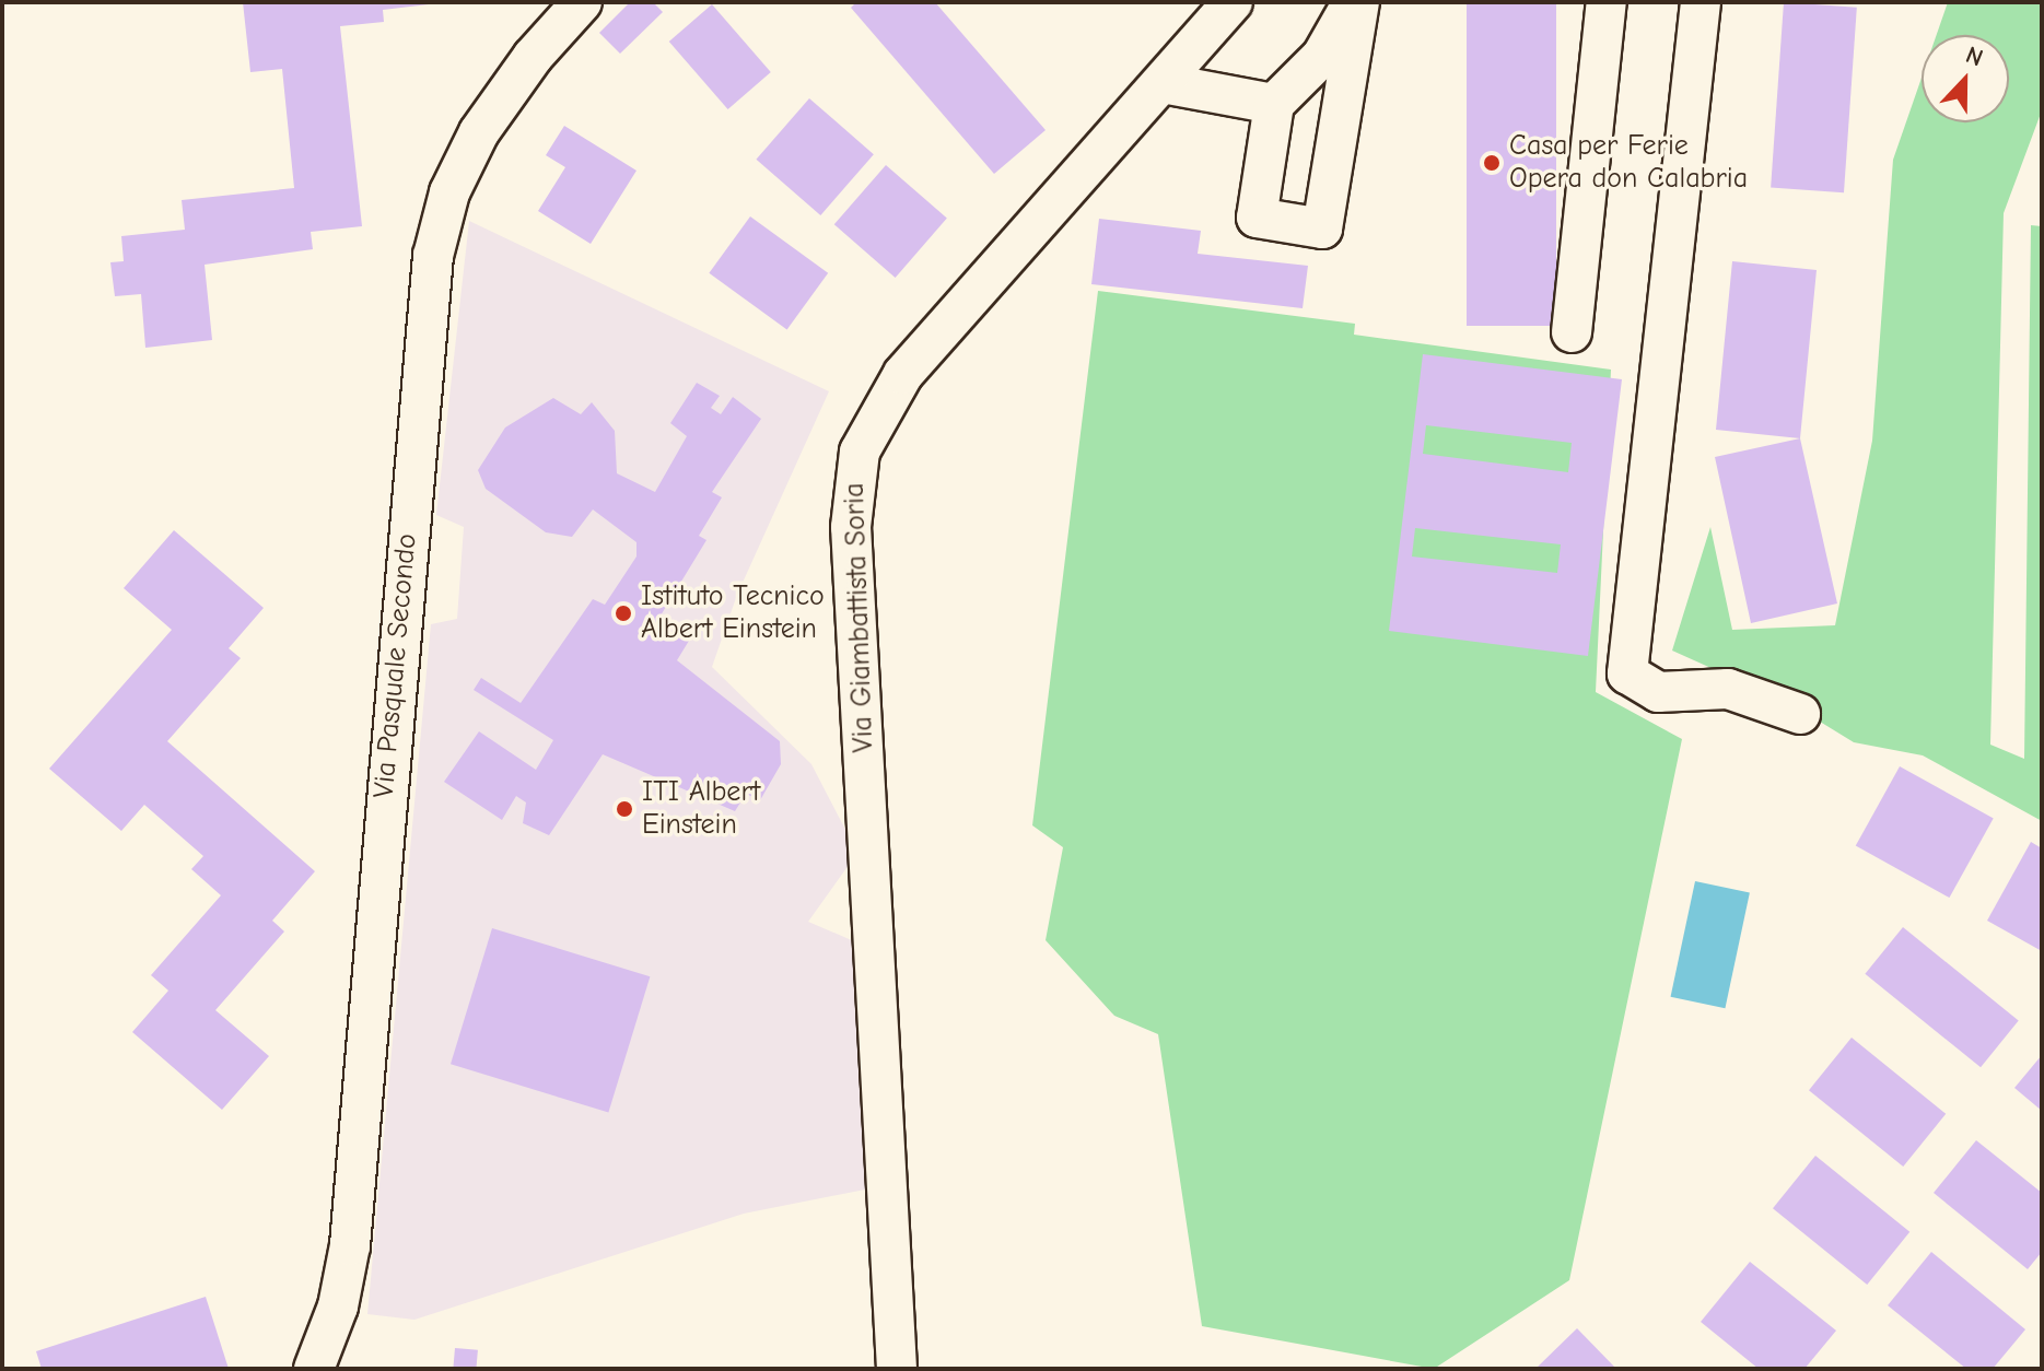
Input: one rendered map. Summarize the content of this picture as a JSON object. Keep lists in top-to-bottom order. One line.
{"streets":{"street":["Via Giambattista Soria","Via Pasquale Secondo"]},"places":["Casa per Ferie Opera don Calabria","Istituto Tecnico Albert Einstein","ITI Albert Einstein"],"north":"top"}
